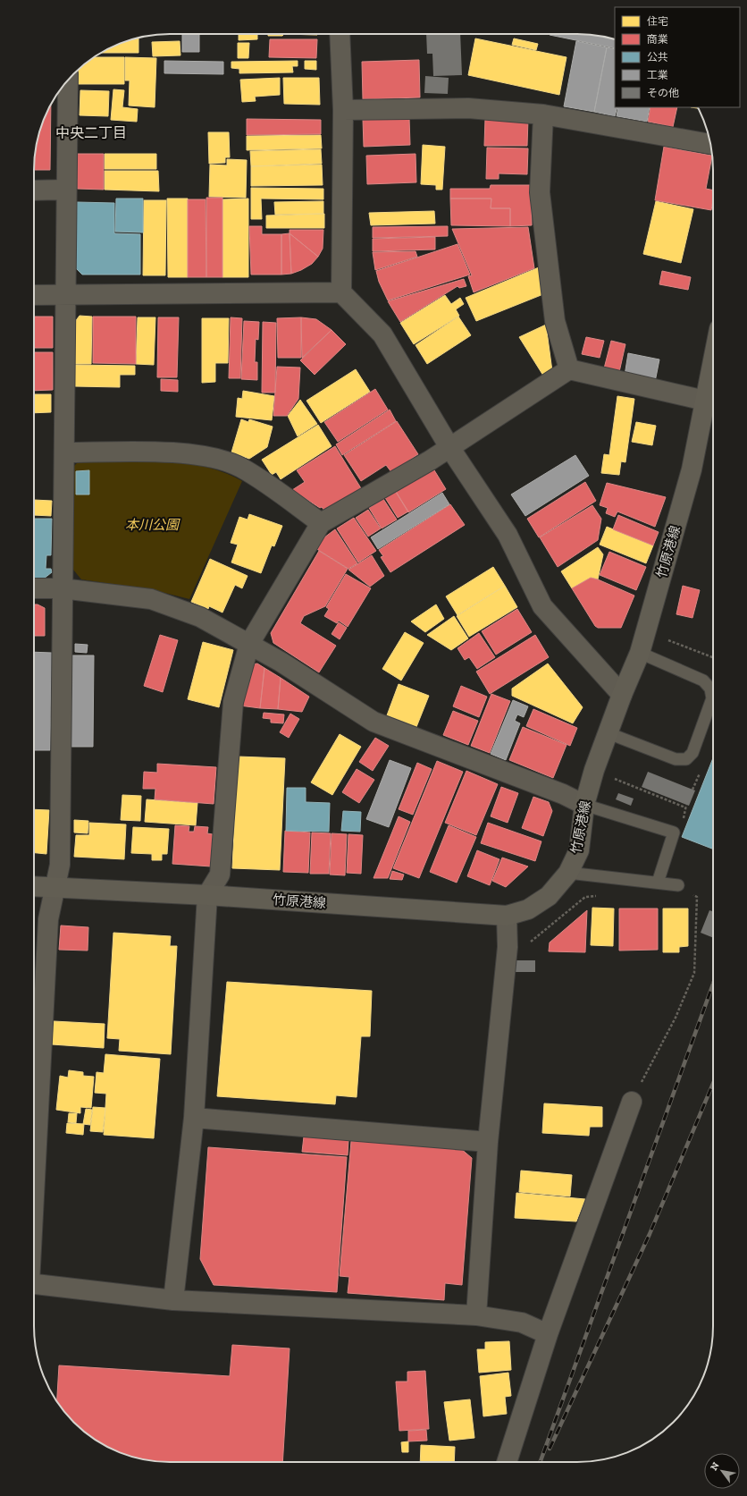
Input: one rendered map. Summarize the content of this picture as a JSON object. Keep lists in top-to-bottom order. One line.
{"streets":{"main road":["竹原港線"]},"districts":["中央二丁目"],"parks":["本川公園"],"legend":["住宅","商業","公共","工業","その他"],"north":"top left"}
